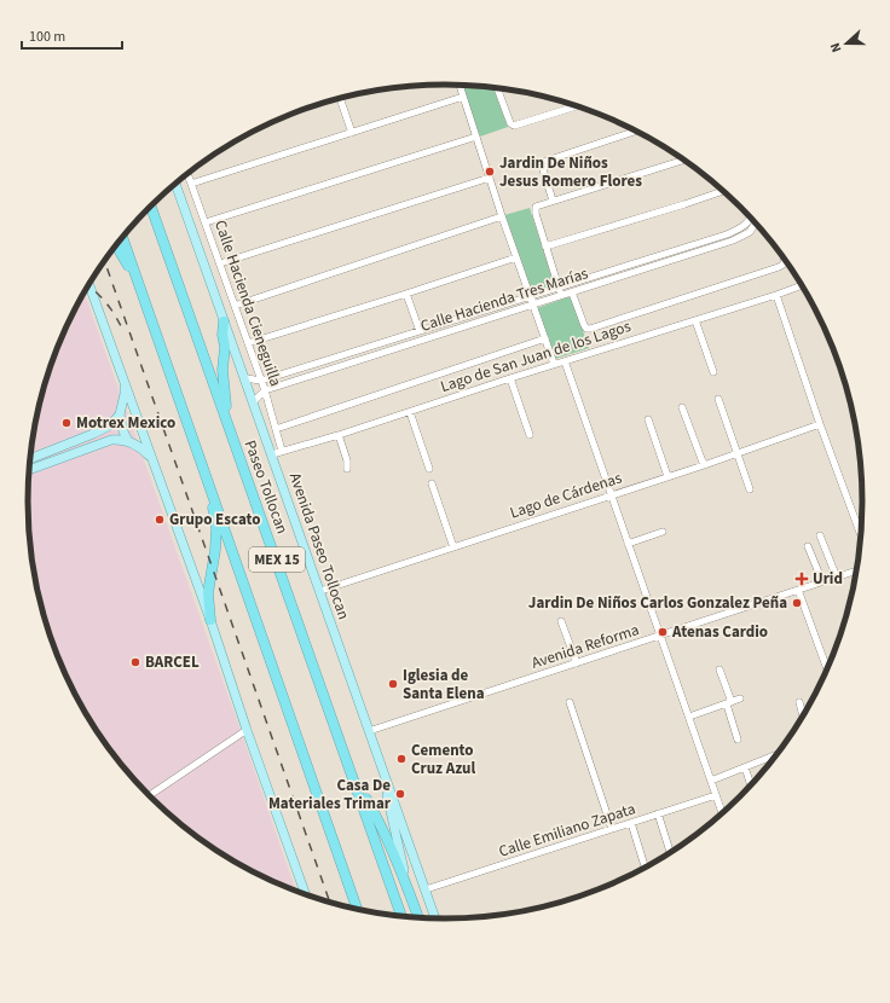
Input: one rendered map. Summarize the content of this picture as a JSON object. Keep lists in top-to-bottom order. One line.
{"streets":{"highway":["Paseo Tollocan","MEX 15"],"main road":["Avenida Paseo Tollocan"],"street":["Calle Hacienda Tres Marías","Calle Hacienda Cieneguilla","Lago de San Juan de los Lagos","Lago de Cárdenas","Avenida Reforma","Calle Emiliano Zapata"]},"crossings":[["Calle Hacienda Tres Marías","Calle Hacienda Cieneguilla"],["Calle Hacienda Tres Marías","Avenida Paseo Tollocan"],["Calle Hacienda Cieneguilla","Lago de San Juan de los Lagos"],["Lago de San Juan de los Lagos","Avenida Paseo Tollocan"],["Lago de Cárdenas","Avenida Paseo Tollocan"],["Avenida Paseo Tollocan","Avenida Reforma"],["Avenida Paseo Tollocan","Calle Emiliano Zapata"]],"places":{"other":["Jardin De Niños Jesus Romero Flores","Motrex Mexico","Grupo Escato","Jardin De Niños Carlos Gonzalez Peña","Atenas Cardio","BARCEL","Iglesia de Santa Elena","Cemento Cruz Azul","Casa De Materiales Trimar"],"health":["Urid"]},"scale_bar":"100 m","north":"left"}
